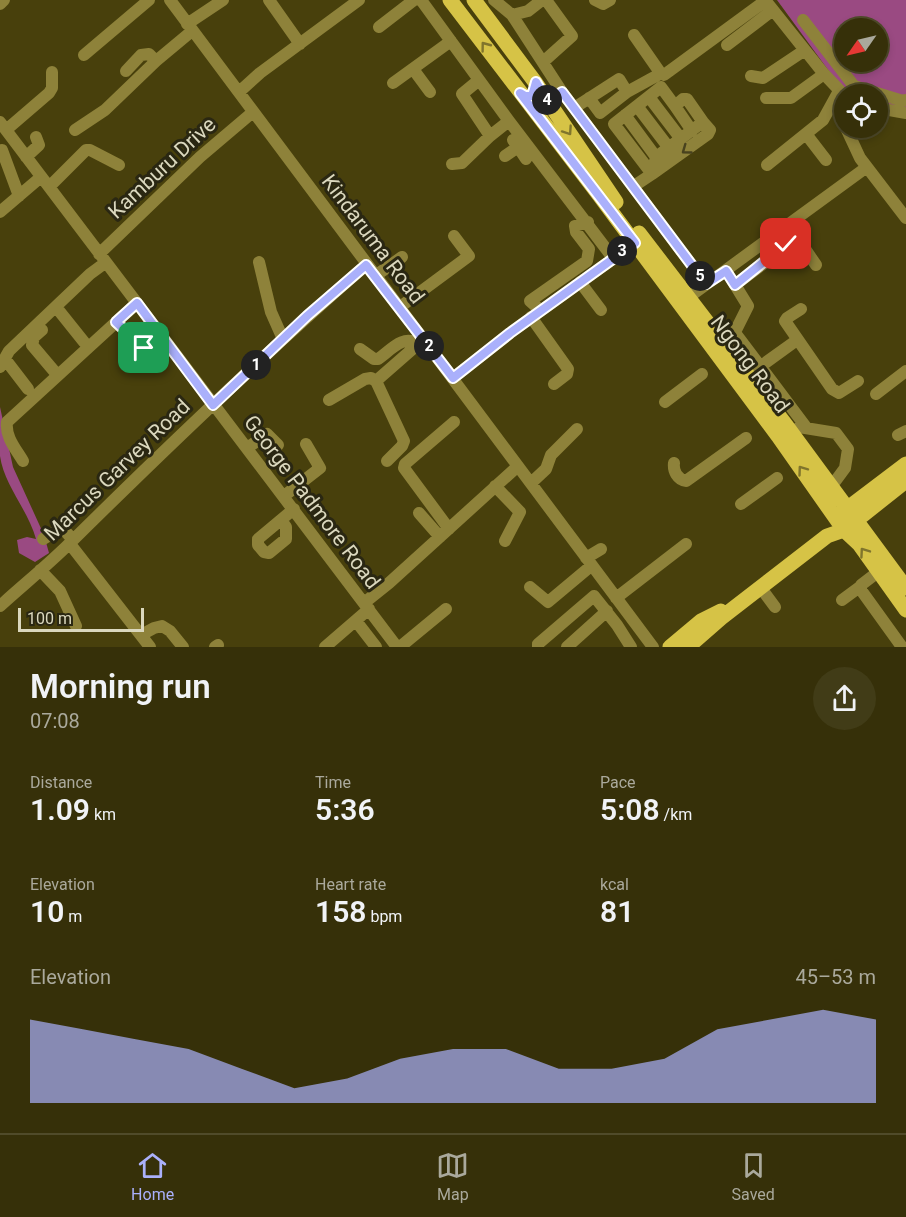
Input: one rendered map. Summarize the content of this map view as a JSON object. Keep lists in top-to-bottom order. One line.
{"streets":{"main road":["Ngong Road"],"street":["Kamburu Drive","Kindaruma Road","Marcus Garvey Road","George Padmore Road"]},"crossings":[["Kamburu Drive","Kindaruma Road"],["Kamburu Drive","George Padmore Road"],["Kindaruma Road","Marcus Garvey Road"],["Marcus Garvey Road","George Padmore Road"]],"scale_bar":"100 m","north":"bottom left","page":{"pins":["4","3","5","2","1"],"scale":"100 m","heading":["Morning run","07:08"],"stats":[["Distance","1.09 km"],["Time","5:36"],["Pace","5:08 /km"],["Elevation","10 m"],["Heart rate","158 bpm"],["kcal","81"]],"chart":["Elevation","45–53 m"],"tabs":["Home","Map","Saved"]}}
